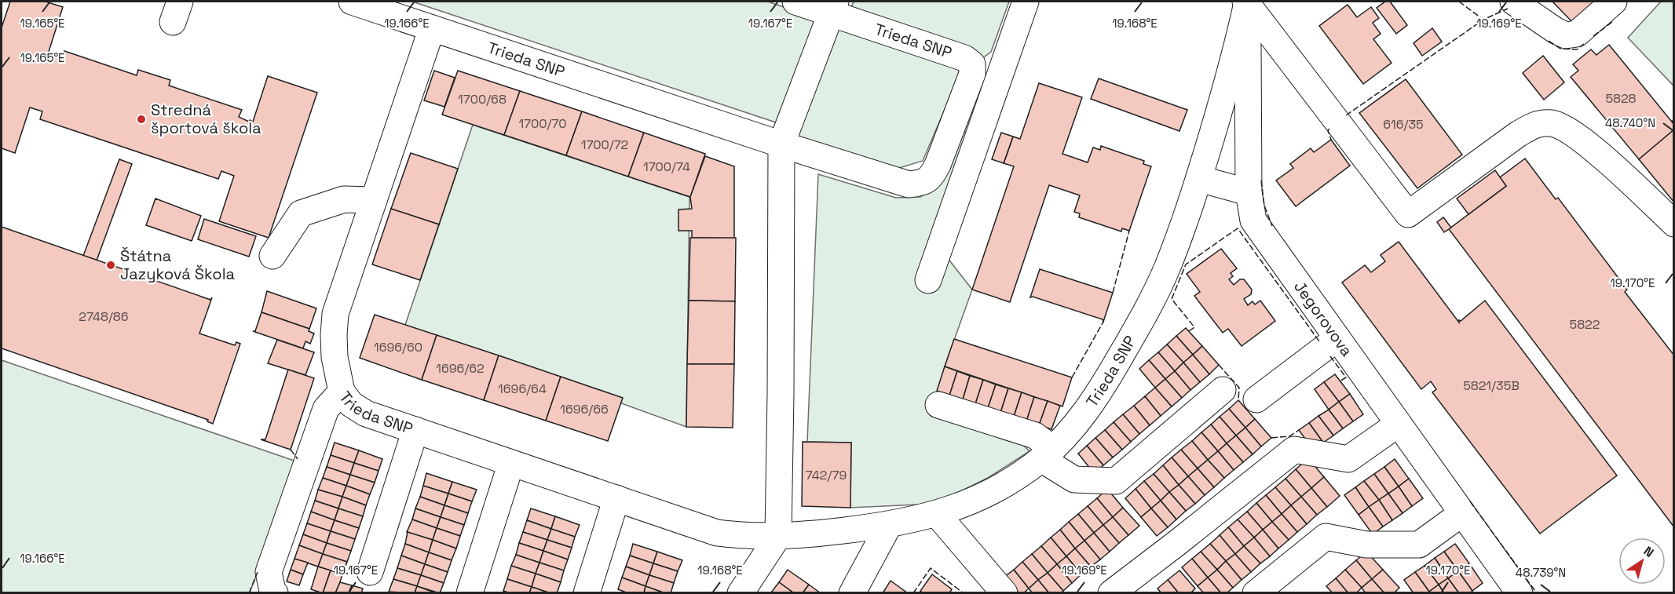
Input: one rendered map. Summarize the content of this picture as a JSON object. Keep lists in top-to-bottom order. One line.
{"streets":{"street":["Trieda SNP","Jegorovova"]},"crossings":[["Trieda SNP","Jegorovova"]],"places":["Stredná športová škola","Štátna Jazyková Škola"],"house_numbers":["5828","1700/68","1700/70","616/35","1700/72","1700/74","2748/86","5822","1696/60","1696/62","5821/35B","1696/64","1696/66","742/79"],"north":"top right","coordinates":["19.165°E","19.166°E","19.168°E","19.167°E","19.169°E","48.740°N","19.170°E","48.739°N"]}
